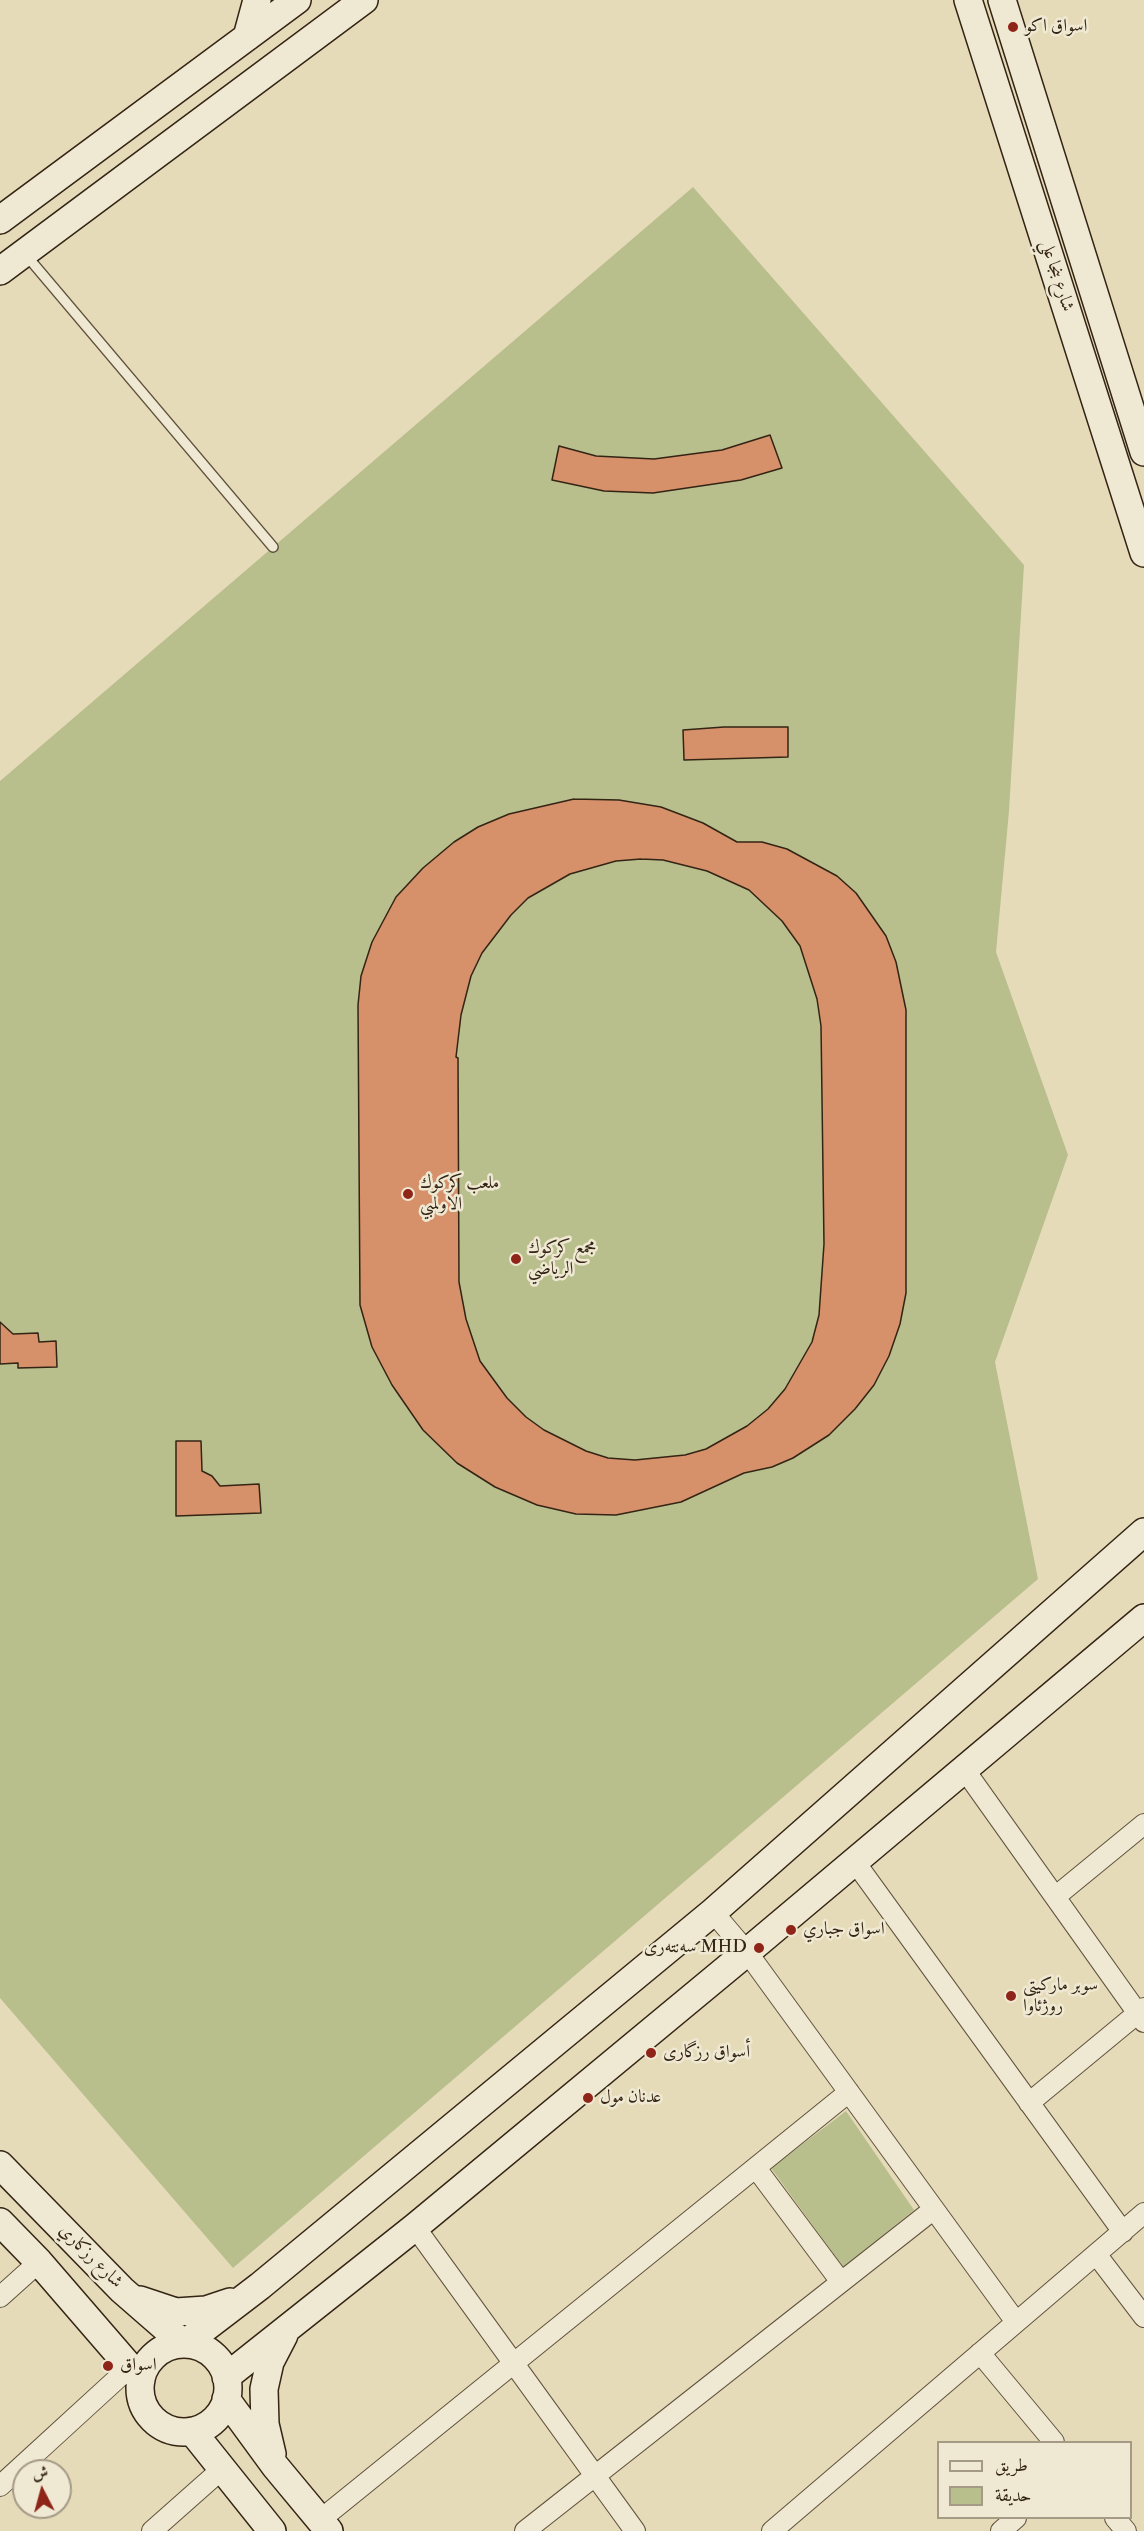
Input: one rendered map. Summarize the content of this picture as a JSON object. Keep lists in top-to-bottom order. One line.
{"streets":{"street":["شارع بنجا علي","شارع رزكاري"]},"places":["اسواق اكو","ملعب كركوك الاولمبي","مجمع كركوك الرياضي","اسواق جباري","سەنتەری MHD","سوبر ماركيتى روژئاوا","أسواق رزگارى","عدنان مول","اسواق"],"legend":["طريق","حديقة"],"north":"top"}
